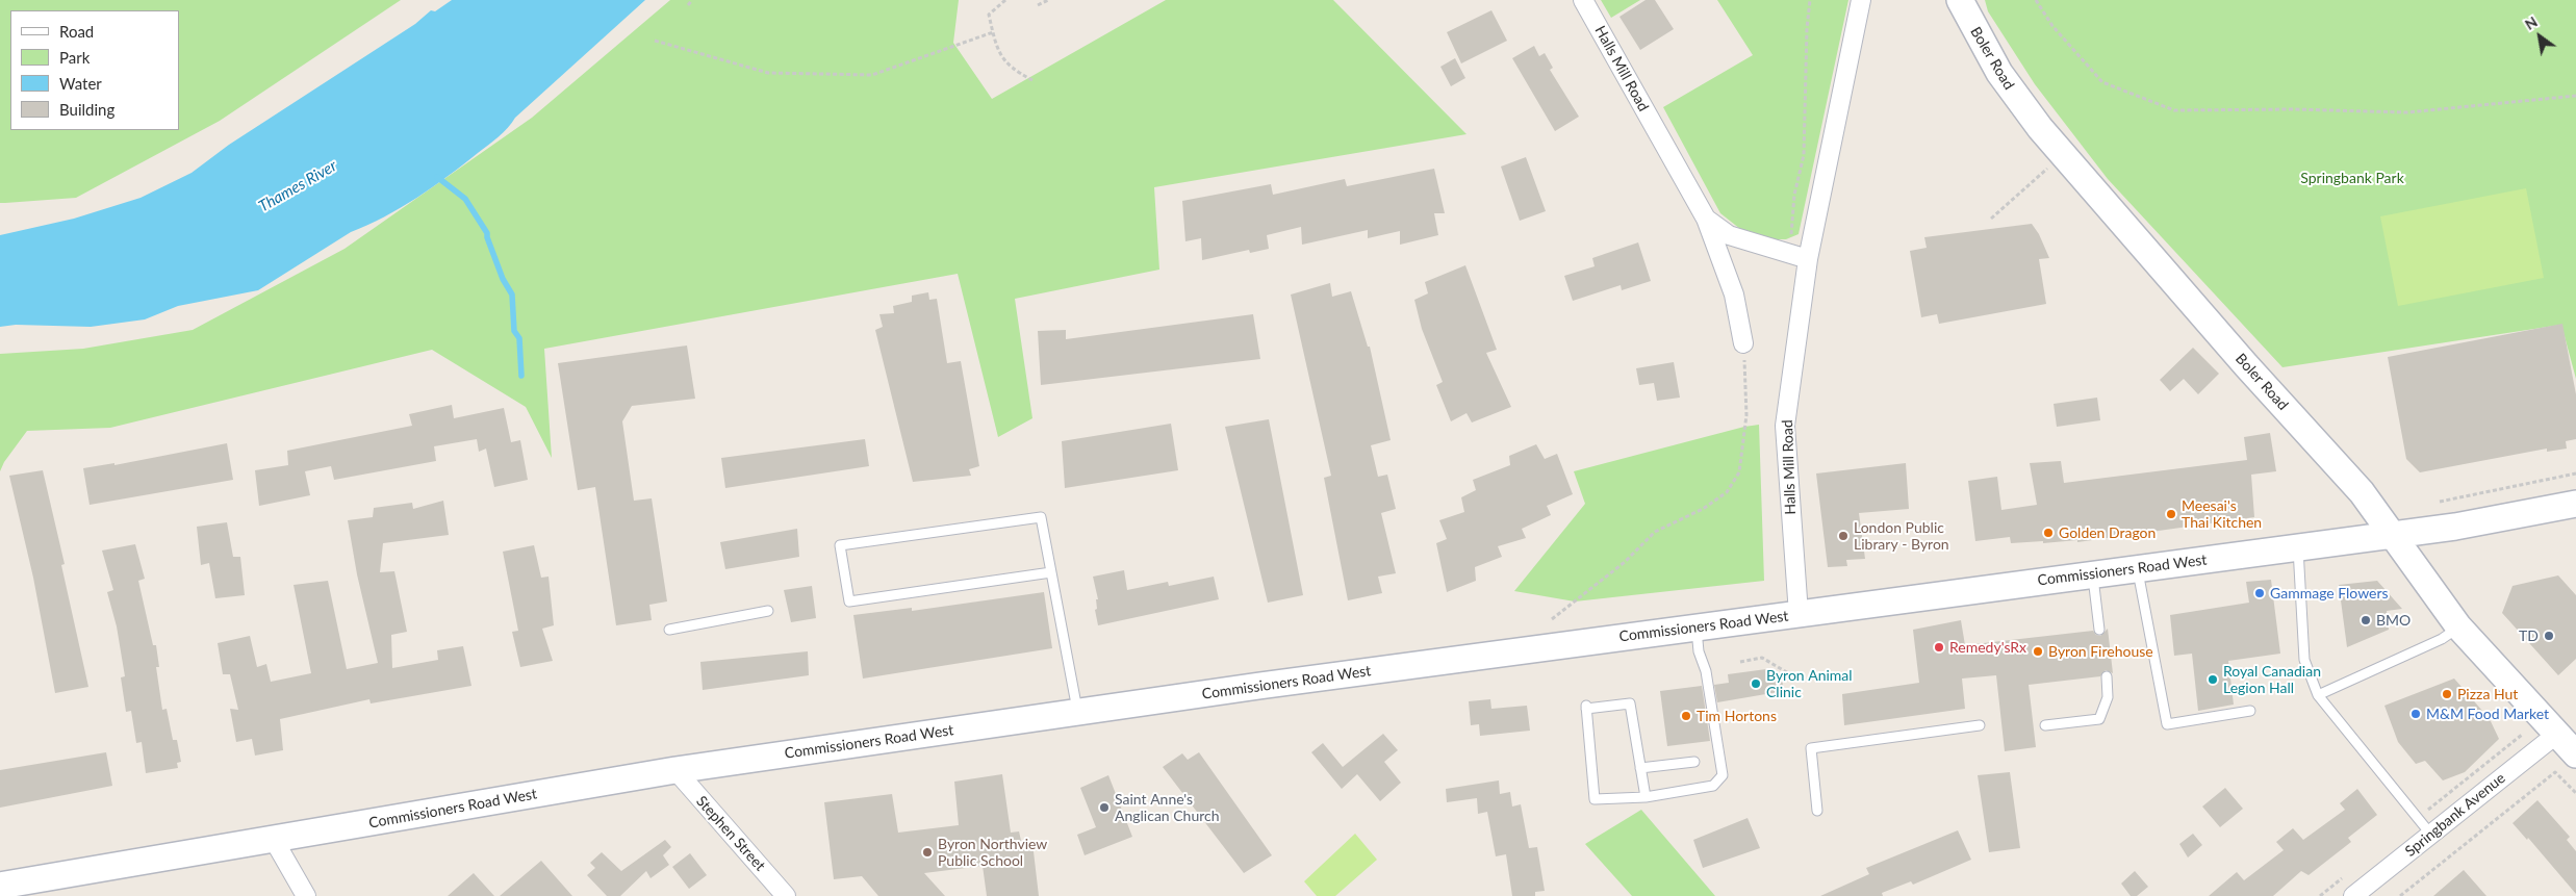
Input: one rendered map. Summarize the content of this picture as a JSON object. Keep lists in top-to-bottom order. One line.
{"streets":{"main road":["Boler Road","Commissioners Road West"],"street":["Halls Mill Road","Springbank Avenue","Stephen Street"]},"crossings":[["Boler Road","Commissioners Road West"],["Boler Road","Springbank Avenue"],["Halls Mill Road","Commissioners Road West"],["Commissioners Road West","Stephen Street"]],"water":["Thames River"],"parks":["Springbank Park"],"places":["Meesai's Thai Kitchen","Golden Dragon","London Public Library - Byron","Gammage Flowers","BMO","TD","Remedy'sRx","Byron Firehouse","Royal Canadian Legion Hall","Byron Animal Clinic","Pizza Hut","M&M Food Market","Tim Hortons","Saint Anne's Anglican Church","Byron Northview Public School"],"legend":["Road","Park","Water","Building"],"north":"top left"}
